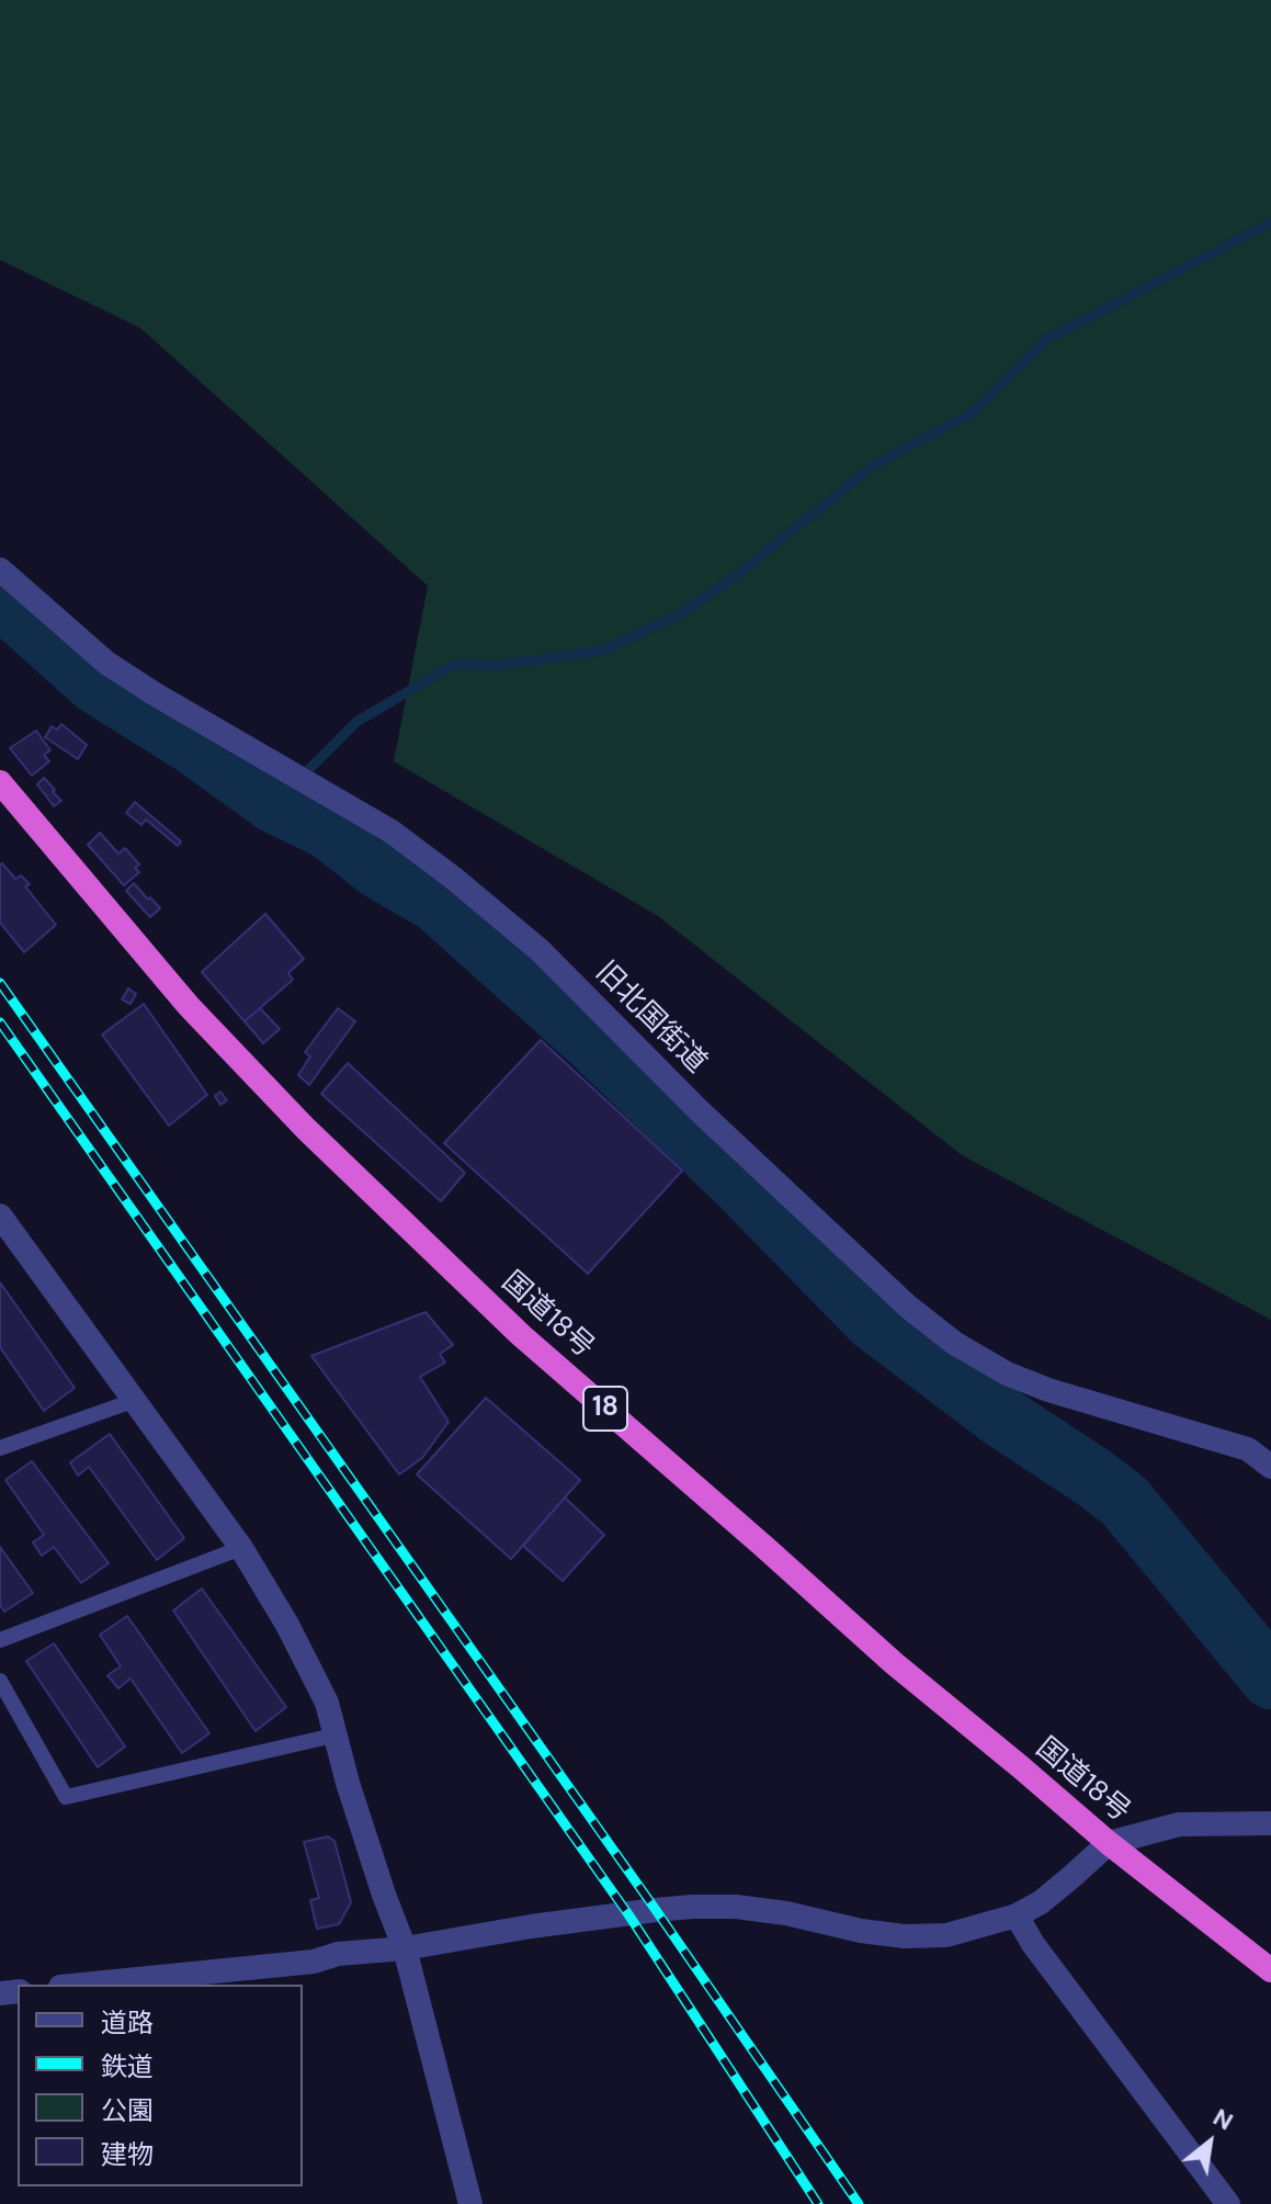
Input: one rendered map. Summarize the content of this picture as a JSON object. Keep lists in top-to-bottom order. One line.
{"streets":{"highway":["国道18号","18"],"street":["旧北国街道"]},"legend":["道路","鉄道","公園","建物"],"north":"top right"}
